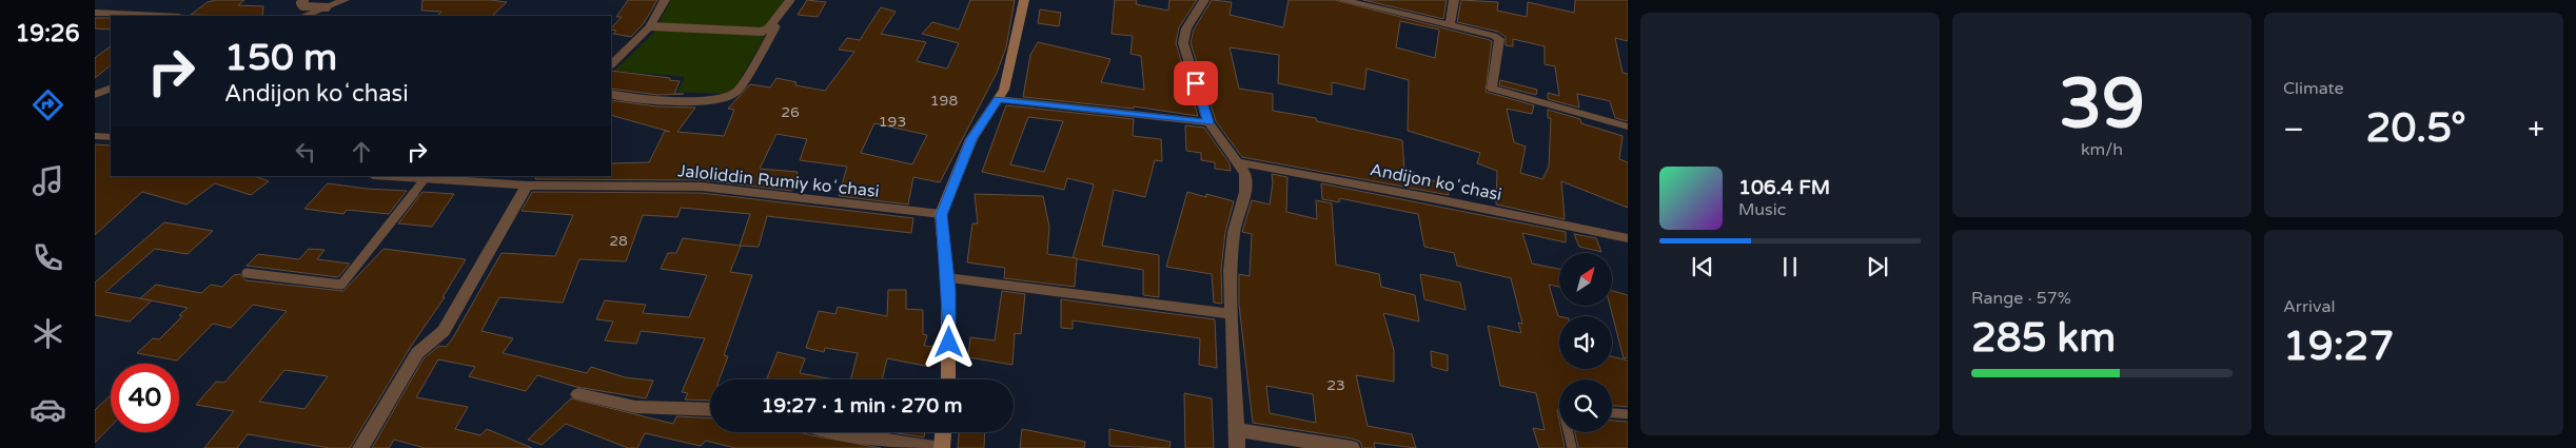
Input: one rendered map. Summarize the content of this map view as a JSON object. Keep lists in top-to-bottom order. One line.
{"streets":{"street":["Jaloliddin Rumiy koʻchasi","Andijon koʻchasi"]},"house_numbers":["198","26","193","28","23"],"north":"top right","page":{"tabs":"19:26","tile":[["39","km/h"],"Climate",["Range · 57%","285 km"],["Arrival","19:27"]],"turn":["150 m","Andijon koʻchasi"],"heat":["−","20.5°","+"],"song":["106.4 FM","Music"],"limit":"40","trip":"19:27 · 1 min · 270 m"}}
